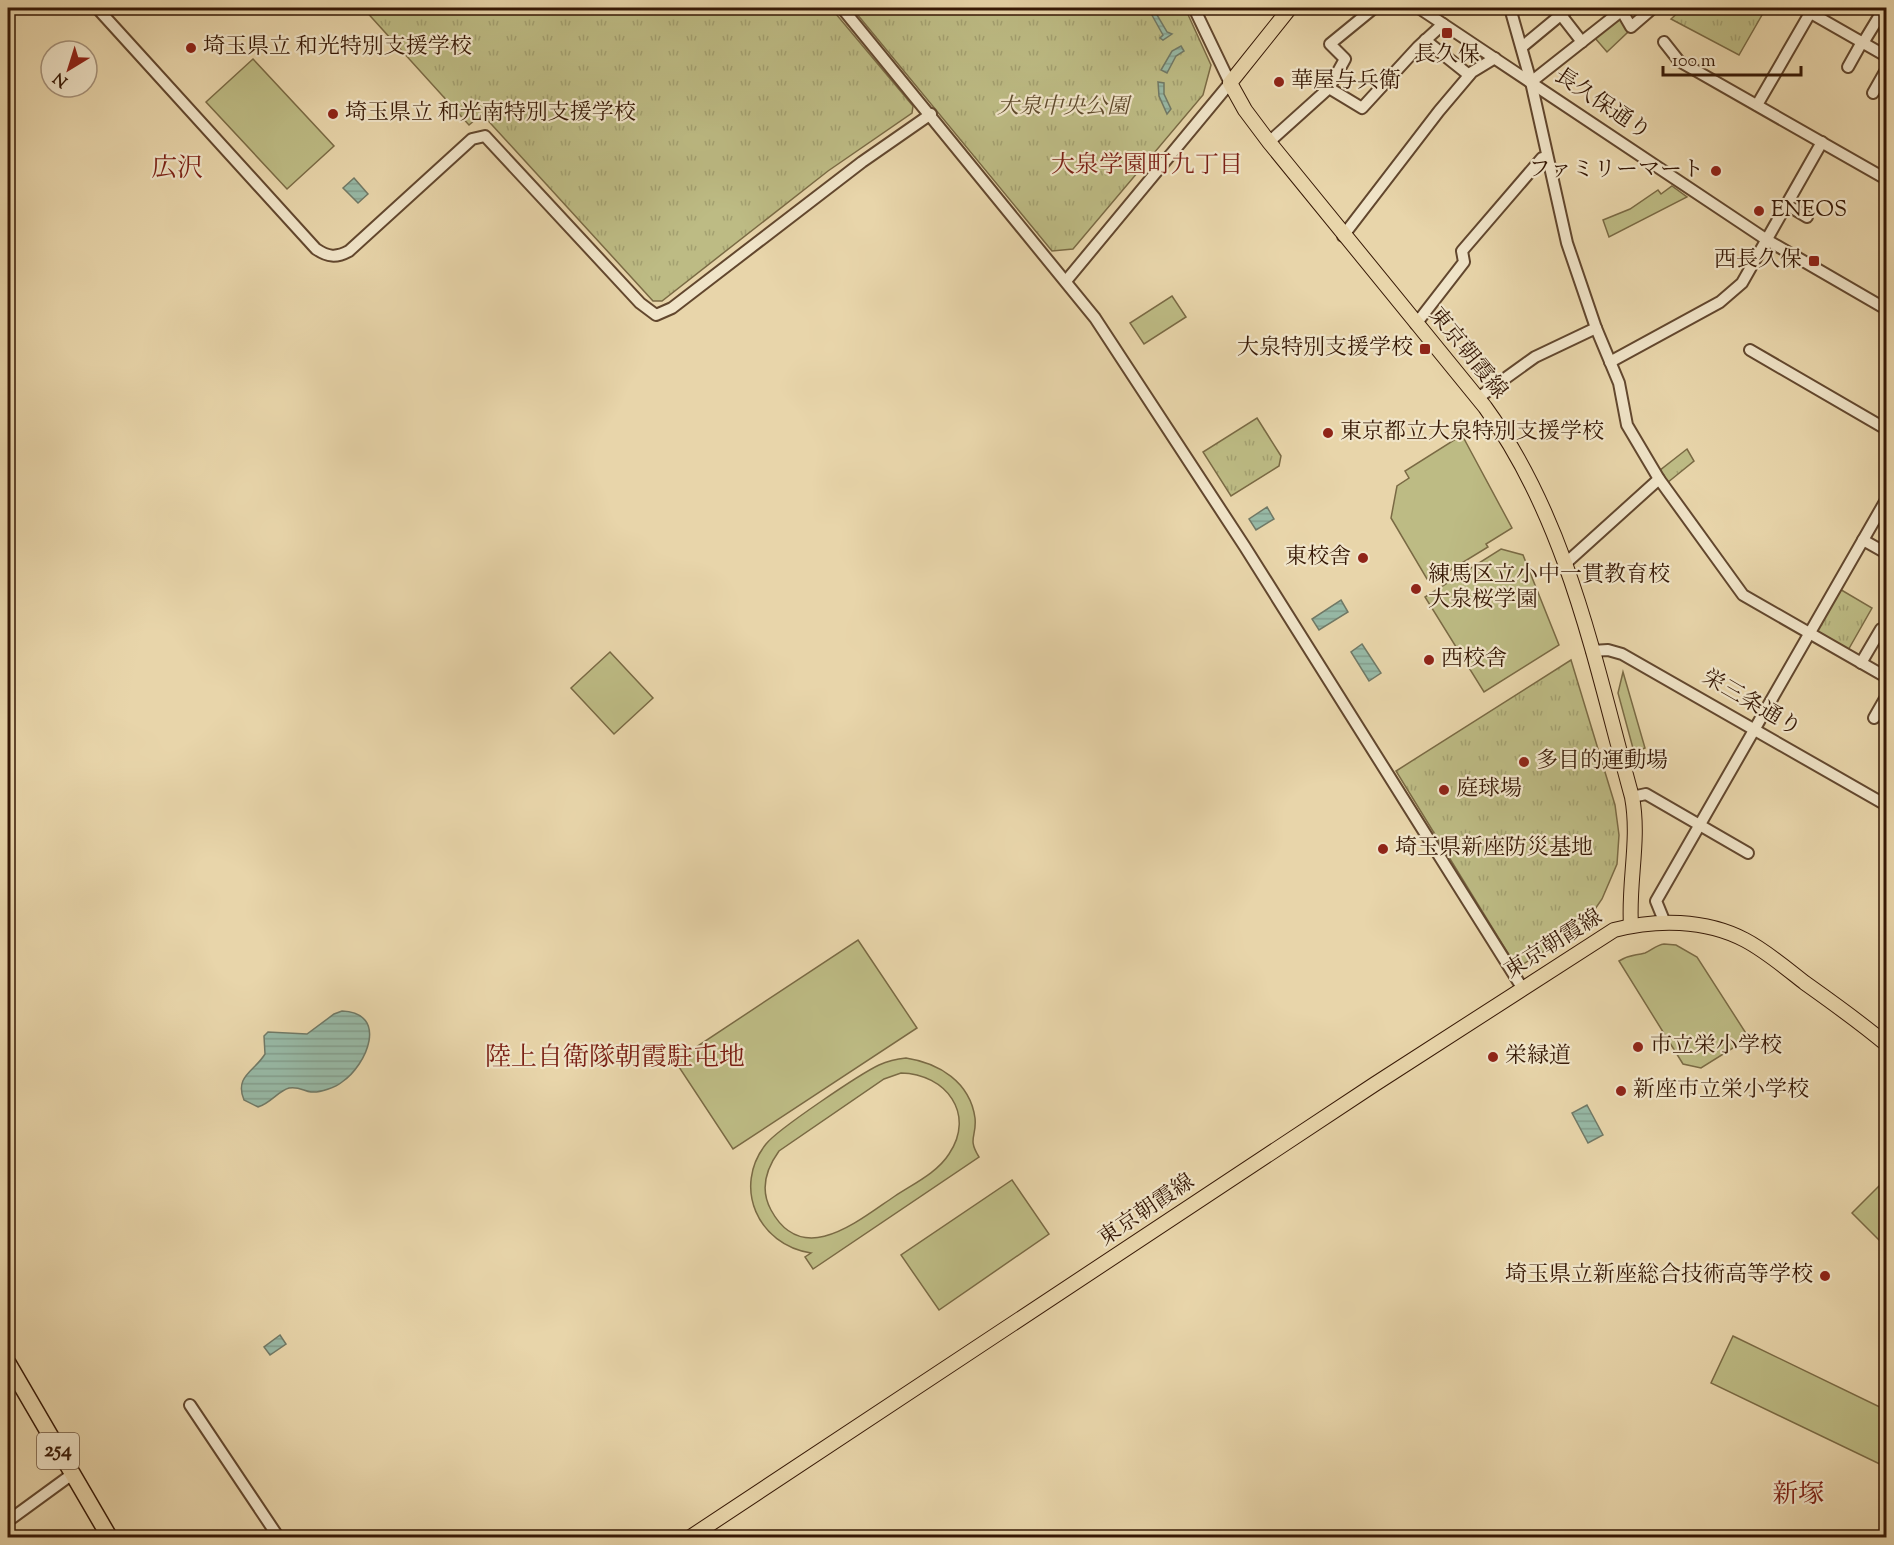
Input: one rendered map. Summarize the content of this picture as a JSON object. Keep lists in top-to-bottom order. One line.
{"streets":{"highway":["254"],"main road":["東京朝霞線"],"street":["長久保通り","栄三条通り"]},"crossings":[["東京朝霞線","栄三条通り"]],"districts":["大泉学園町九丁目","広沢","陸上自衛隊朝霞駐屯地","新塚"],"parks":["大泉中央公園"],"places":{"transit":["長久保","西長久保","大泉特別支援学校"],"other":["埼玉県立 和光特別支援学校","華屋与兵衛","埼玉県立 和光南特別支援学校","ファミリーマート","ENEOS","東京都立大泉特別支援学校","東校舎","練馬区立小中一貫教育校 大泉桜学園","西校舎","多目的運動場","庭球場","埼玉県新座防災基地","市立栄小学校","栄緑道","新座市立栄小学校","埼玉県立新座総合技術高等学校"]},"scale_bar":"100 m","north":"bottom left"}
